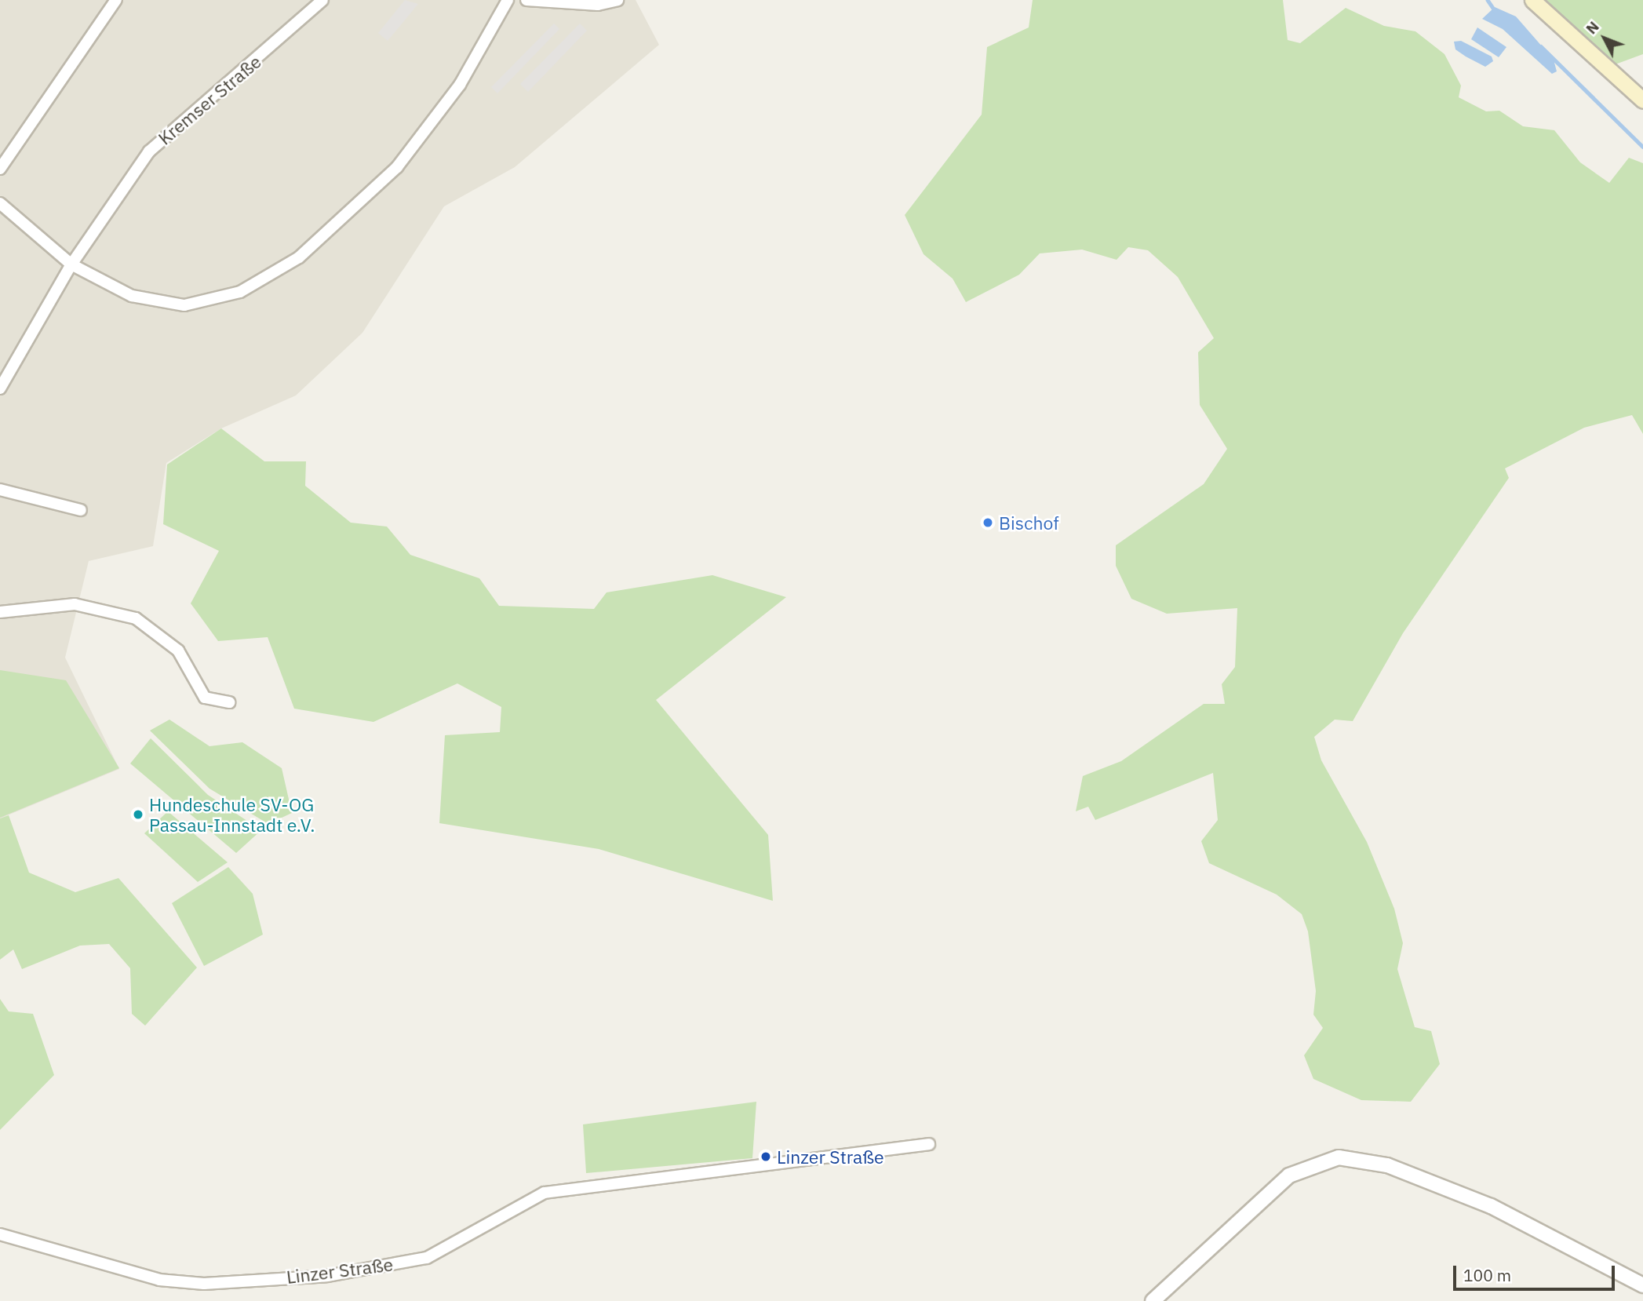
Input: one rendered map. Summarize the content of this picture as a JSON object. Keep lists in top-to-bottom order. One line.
{"streets":{"street":["Kremser Straße","Linzer Straße"]},"places":["Bischof","Hundeschule SV-OG Passau-Innstadt e.V.","Linzer Straße"],"scale_bar":"100 m","north":"top left"}
